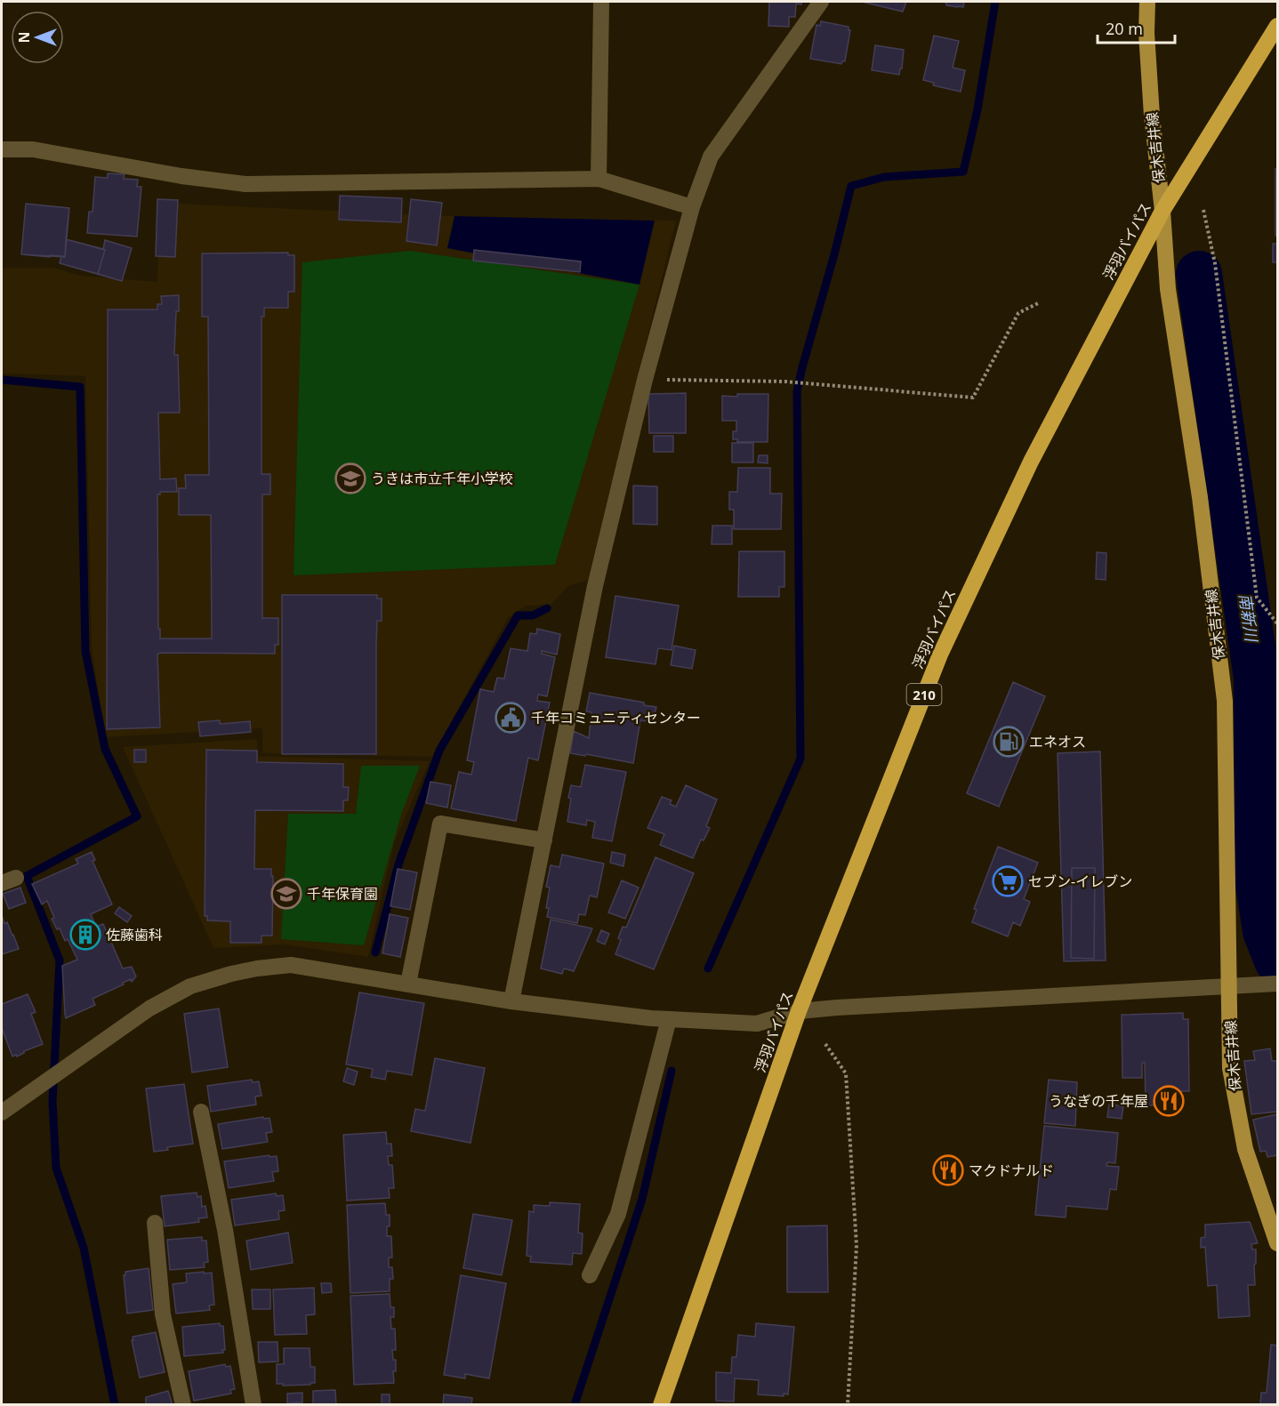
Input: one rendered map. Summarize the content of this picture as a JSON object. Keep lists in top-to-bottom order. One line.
{"streets":{"highway":["浮羽バイパス","210"],"main road":["保木吉井線"]},"crossings":[["保木吉井線","浮羽バイパス"]],"water":["南新川"],"places":{"school or university":["うきは市立千年小学校","千年保育園"],"public building":["千年コミュニティセンター"],"fuel station":["エネオス"],"supermarket":["セブン-イレブン"],"building":["佐藤歯科"],"restaurant":["うなぎの千年屋","マクドナルド"]},"scale_bar":"20 m","north":"left"}
